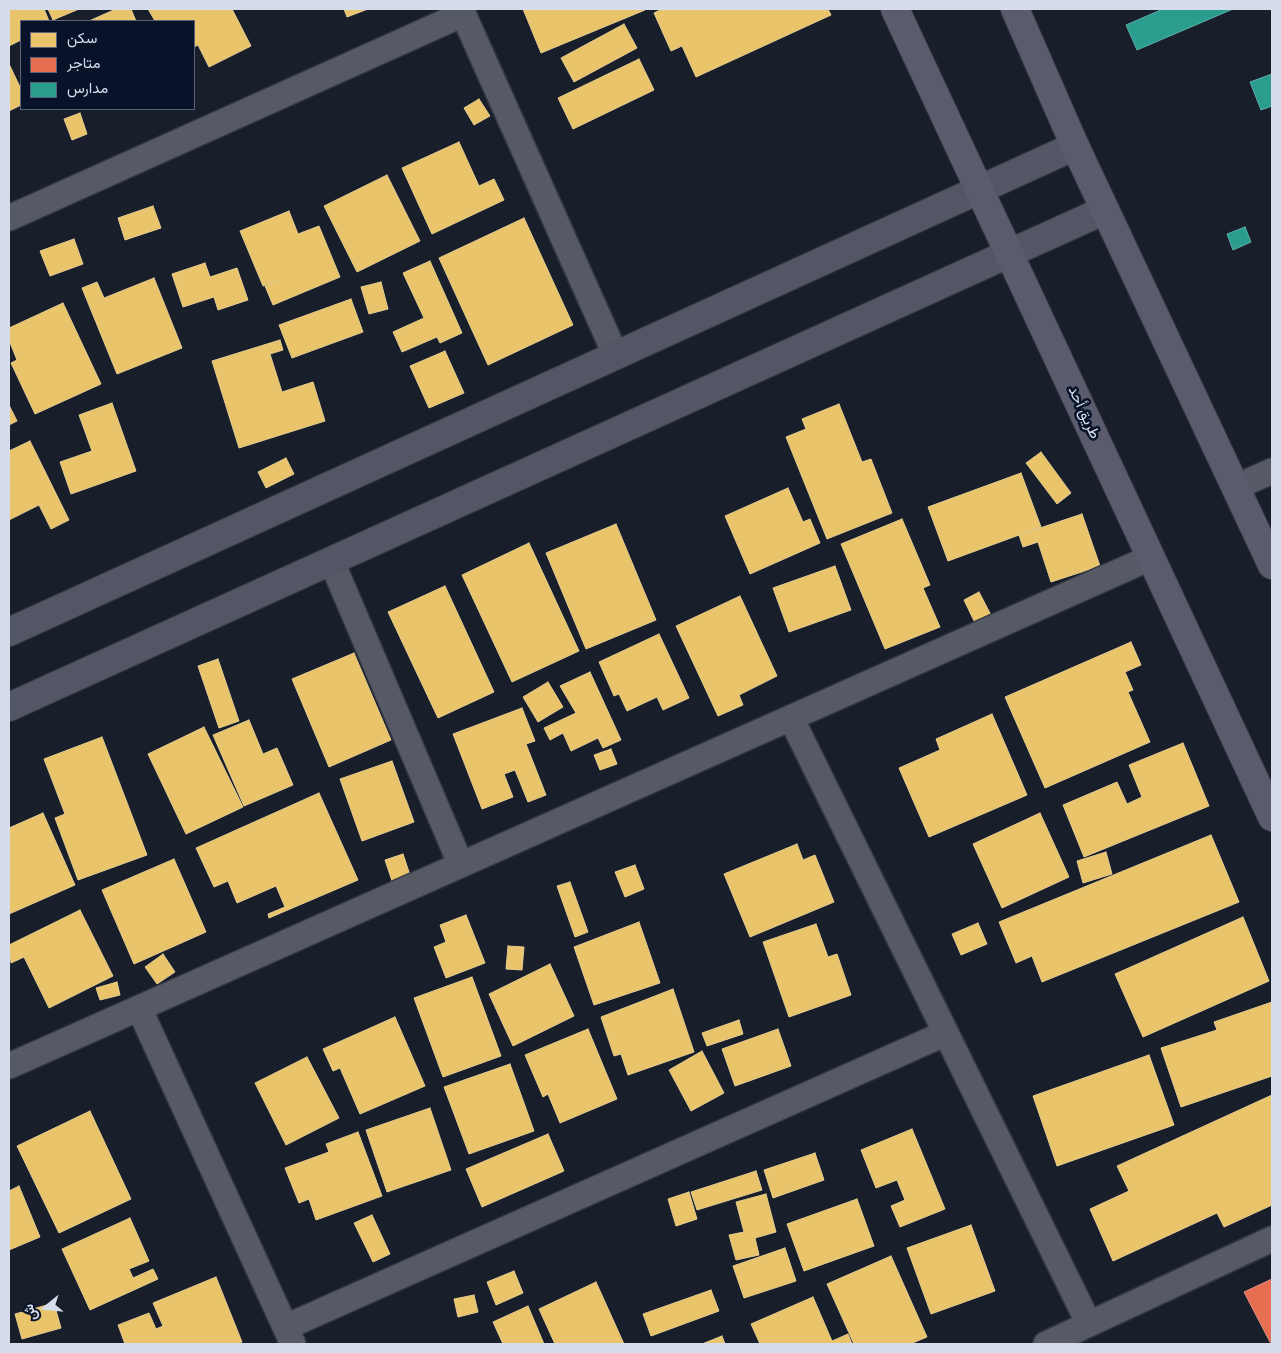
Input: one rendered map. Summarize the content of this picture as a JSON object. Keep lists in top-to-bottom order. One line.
{"streets":{"main road":["طريق أحد"]},"legend":["سكن","متاجر","مدارس"],"north":"left"}
